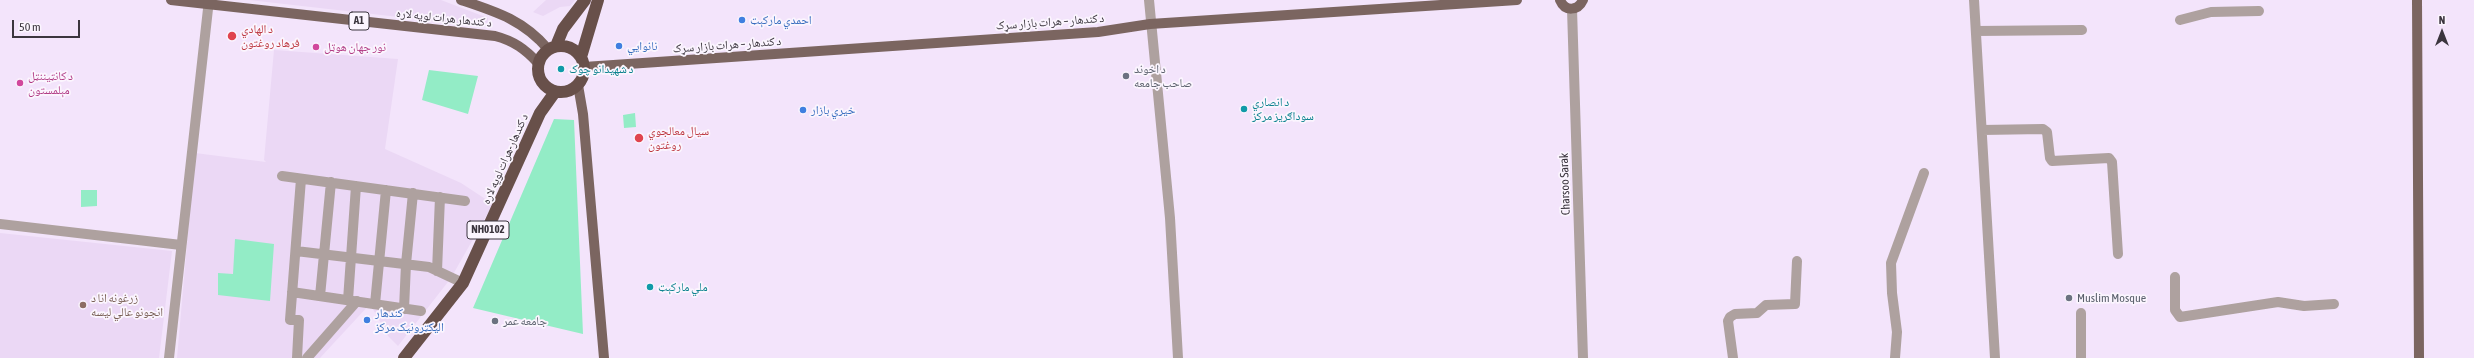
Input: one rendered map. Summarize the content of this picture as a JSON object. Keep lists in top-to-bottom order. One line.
{"streets":{"highway":["د کندهار-هرات لويه لاره","NH0102"],"main road":["د کندهار هرات لویه لاره","A1","د کندهار – هرات بازار سړک"],"street":["Charsoo Sarak"]},"crossings":[["د کندهار هرات لویه لاره","د کندهار – هرات بازار سړک"],["د کندهار هرات لویه لاره","د کندهار-هرات لويه لاره"],["د کندهار – هرات بازار سړک","د کندهار-هرات لويه لاره"]],"places":["احمدي مارکېټ","د الهادي فرهاد روغتون","نانوايي","نور جهان هوټل","د شهيدانو چوک","د اخوند صاحب جامعه","د کانټيننټل مېلمستون","د انصاري سوداګریز مرکز","خیري بازار","سيال معالجوي روغتون","ملي مارکېټ","Muslim Mosque","زرغونه انا د انجونو عالي لیسه","کندهار الیکټرونیک مرکز","جامعه عمر"],"scale_bar":"50 m","north":"top"}
